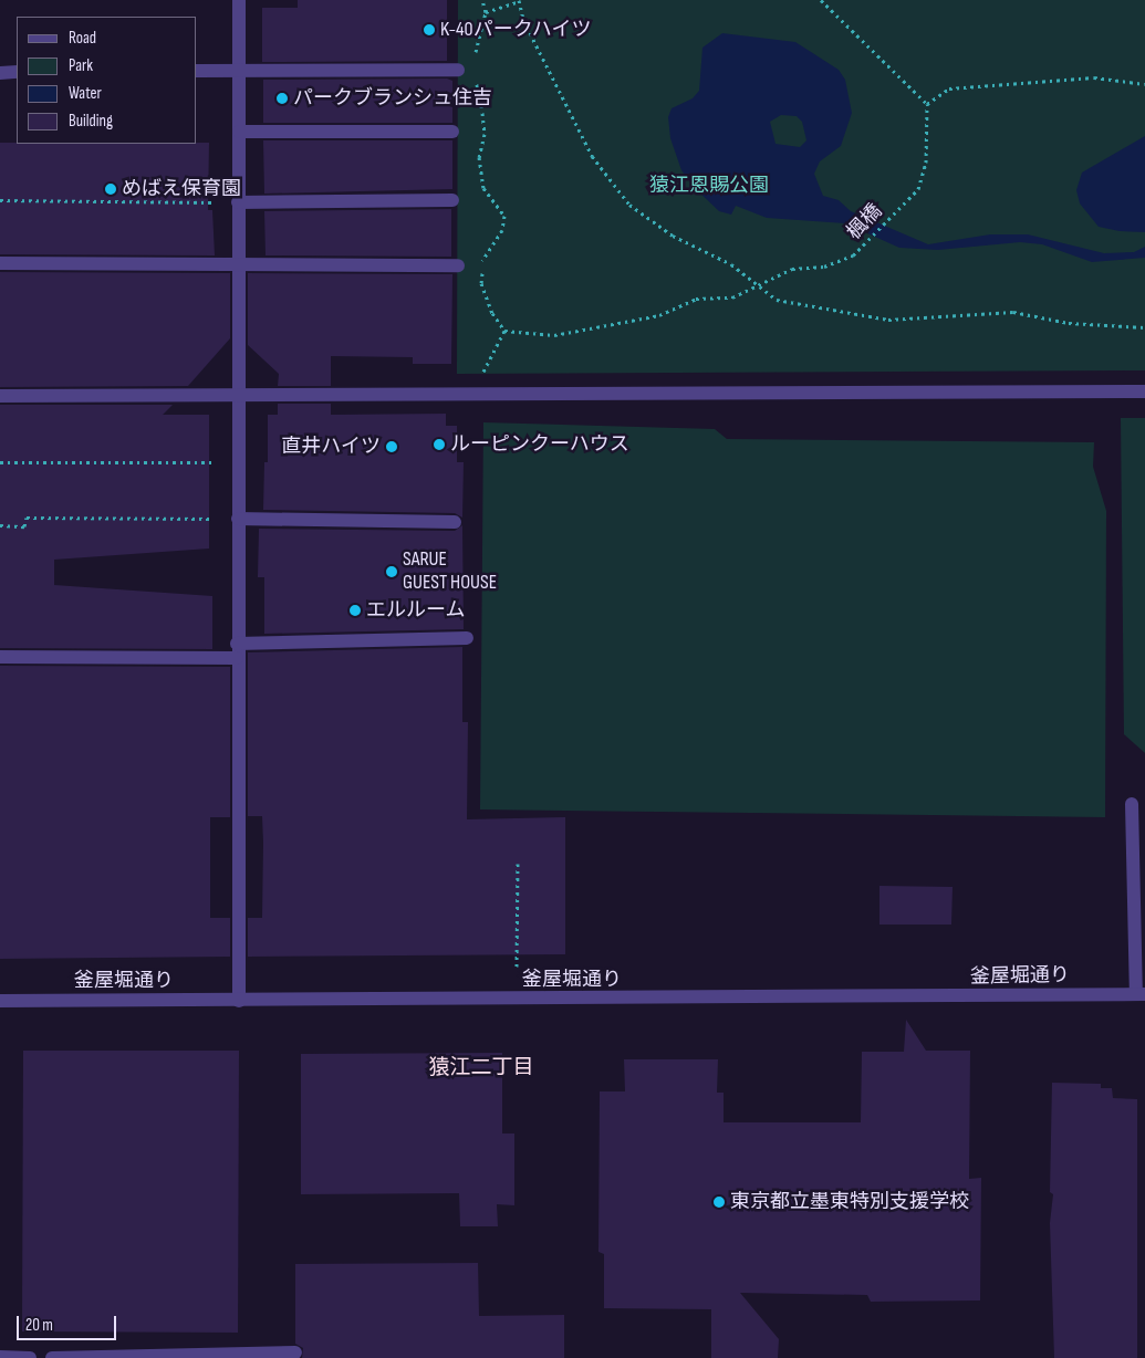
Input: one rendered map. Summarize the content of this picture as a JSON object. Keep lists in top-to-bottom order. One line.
{"streets":{"street":["釜屋堀通り"],"path":["楓橋"]},"districts":["猿江二丁目"],"parks":["猿江恩賜公園"],"places":["K-40パークハイツ","パークブランシュ住吉","めばえ保育園","ルーピンクーハウス","直井ハイツ","SARUE GUEST HOUSE","エルルーム","東京都立墨東特別支援学校"],"legend":["Road","Park","Water","Building"],"scale_bar":"20 m"}
